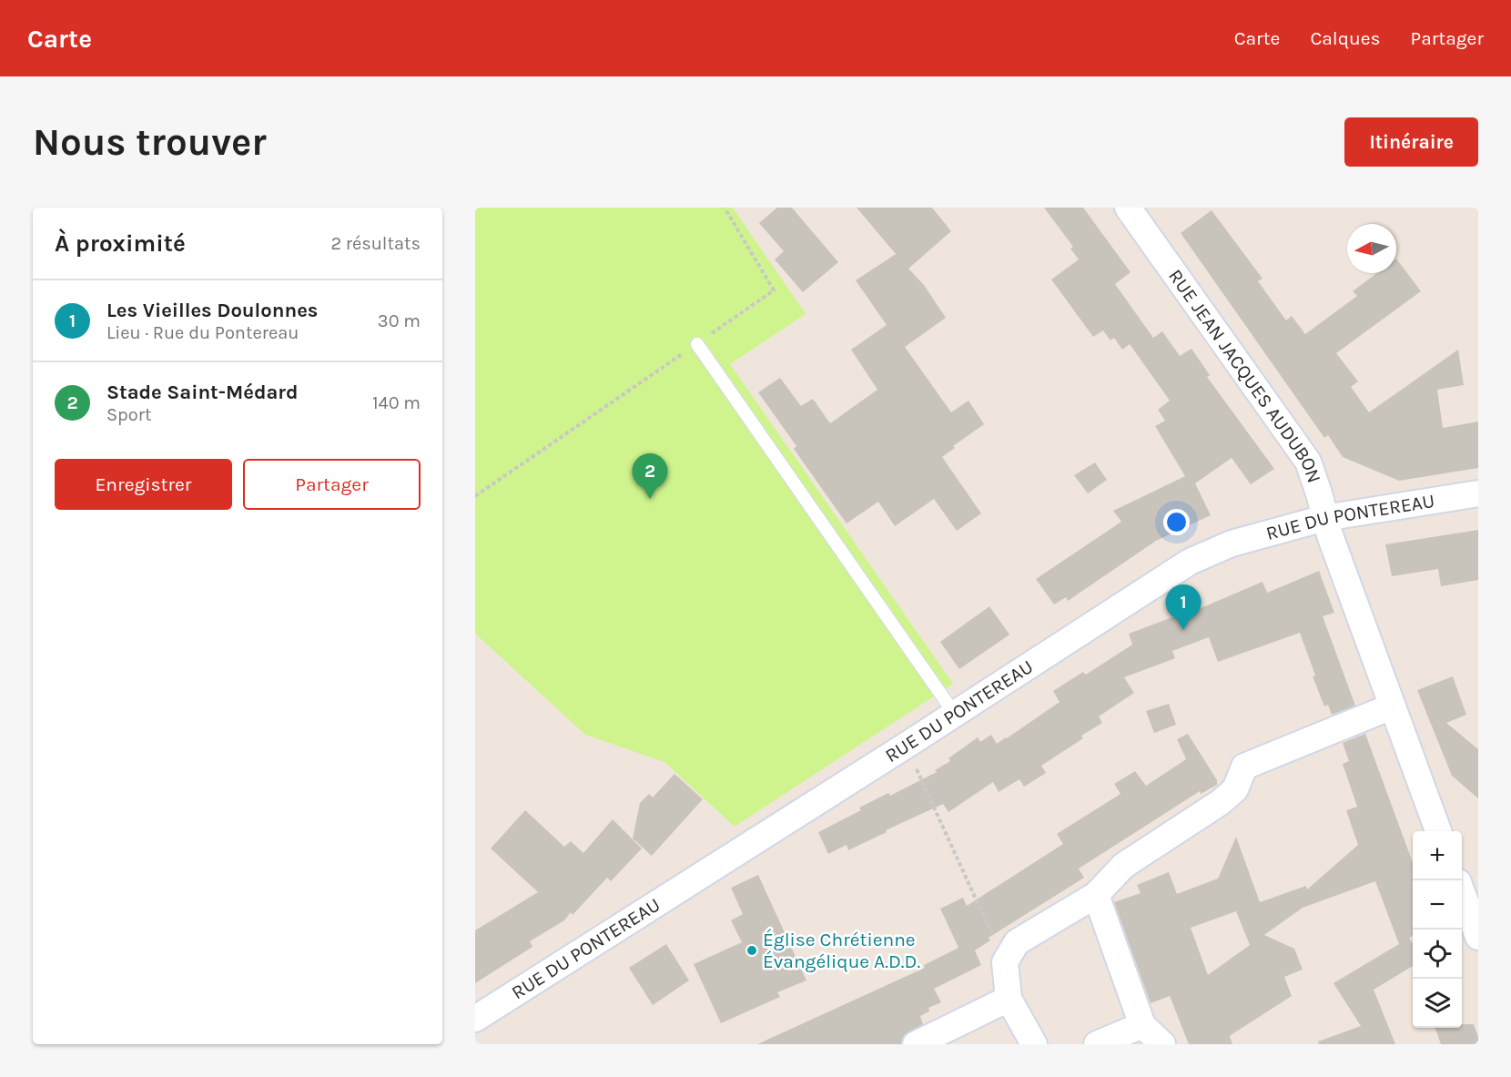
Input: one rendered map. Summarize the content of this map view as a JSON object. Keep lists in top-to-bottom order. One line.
{"streets":{"street":["RUE JEAN JACQUES AUDUBON","RUE DU PONTEREAU"]},"crossings":[["RUE JEAN JACQUES AUDUBON","RUE DU PONTEREAU"]],"places":["Église Chrétienne Évangélique A.D.D."],"north":"left","page":{"header":"Carte","nav":["Carte","Calques","Partager"],"buttons":["Itinéraire",["Enregistrer","Partager"]],"title":"Nous trouver","heading":["À proximité","2 résultats"],"list":[{"mark":"1","name":"Les Vieilles Doulonnes","note":"Lieu · Rue du Pontereau","value":"30 m"},{"mark":"2","name":"Stade Saint-Médard","note":"Sport","value":"140 m"}],"pins":["2","1"],"map_buttons":["+","−"]}}
